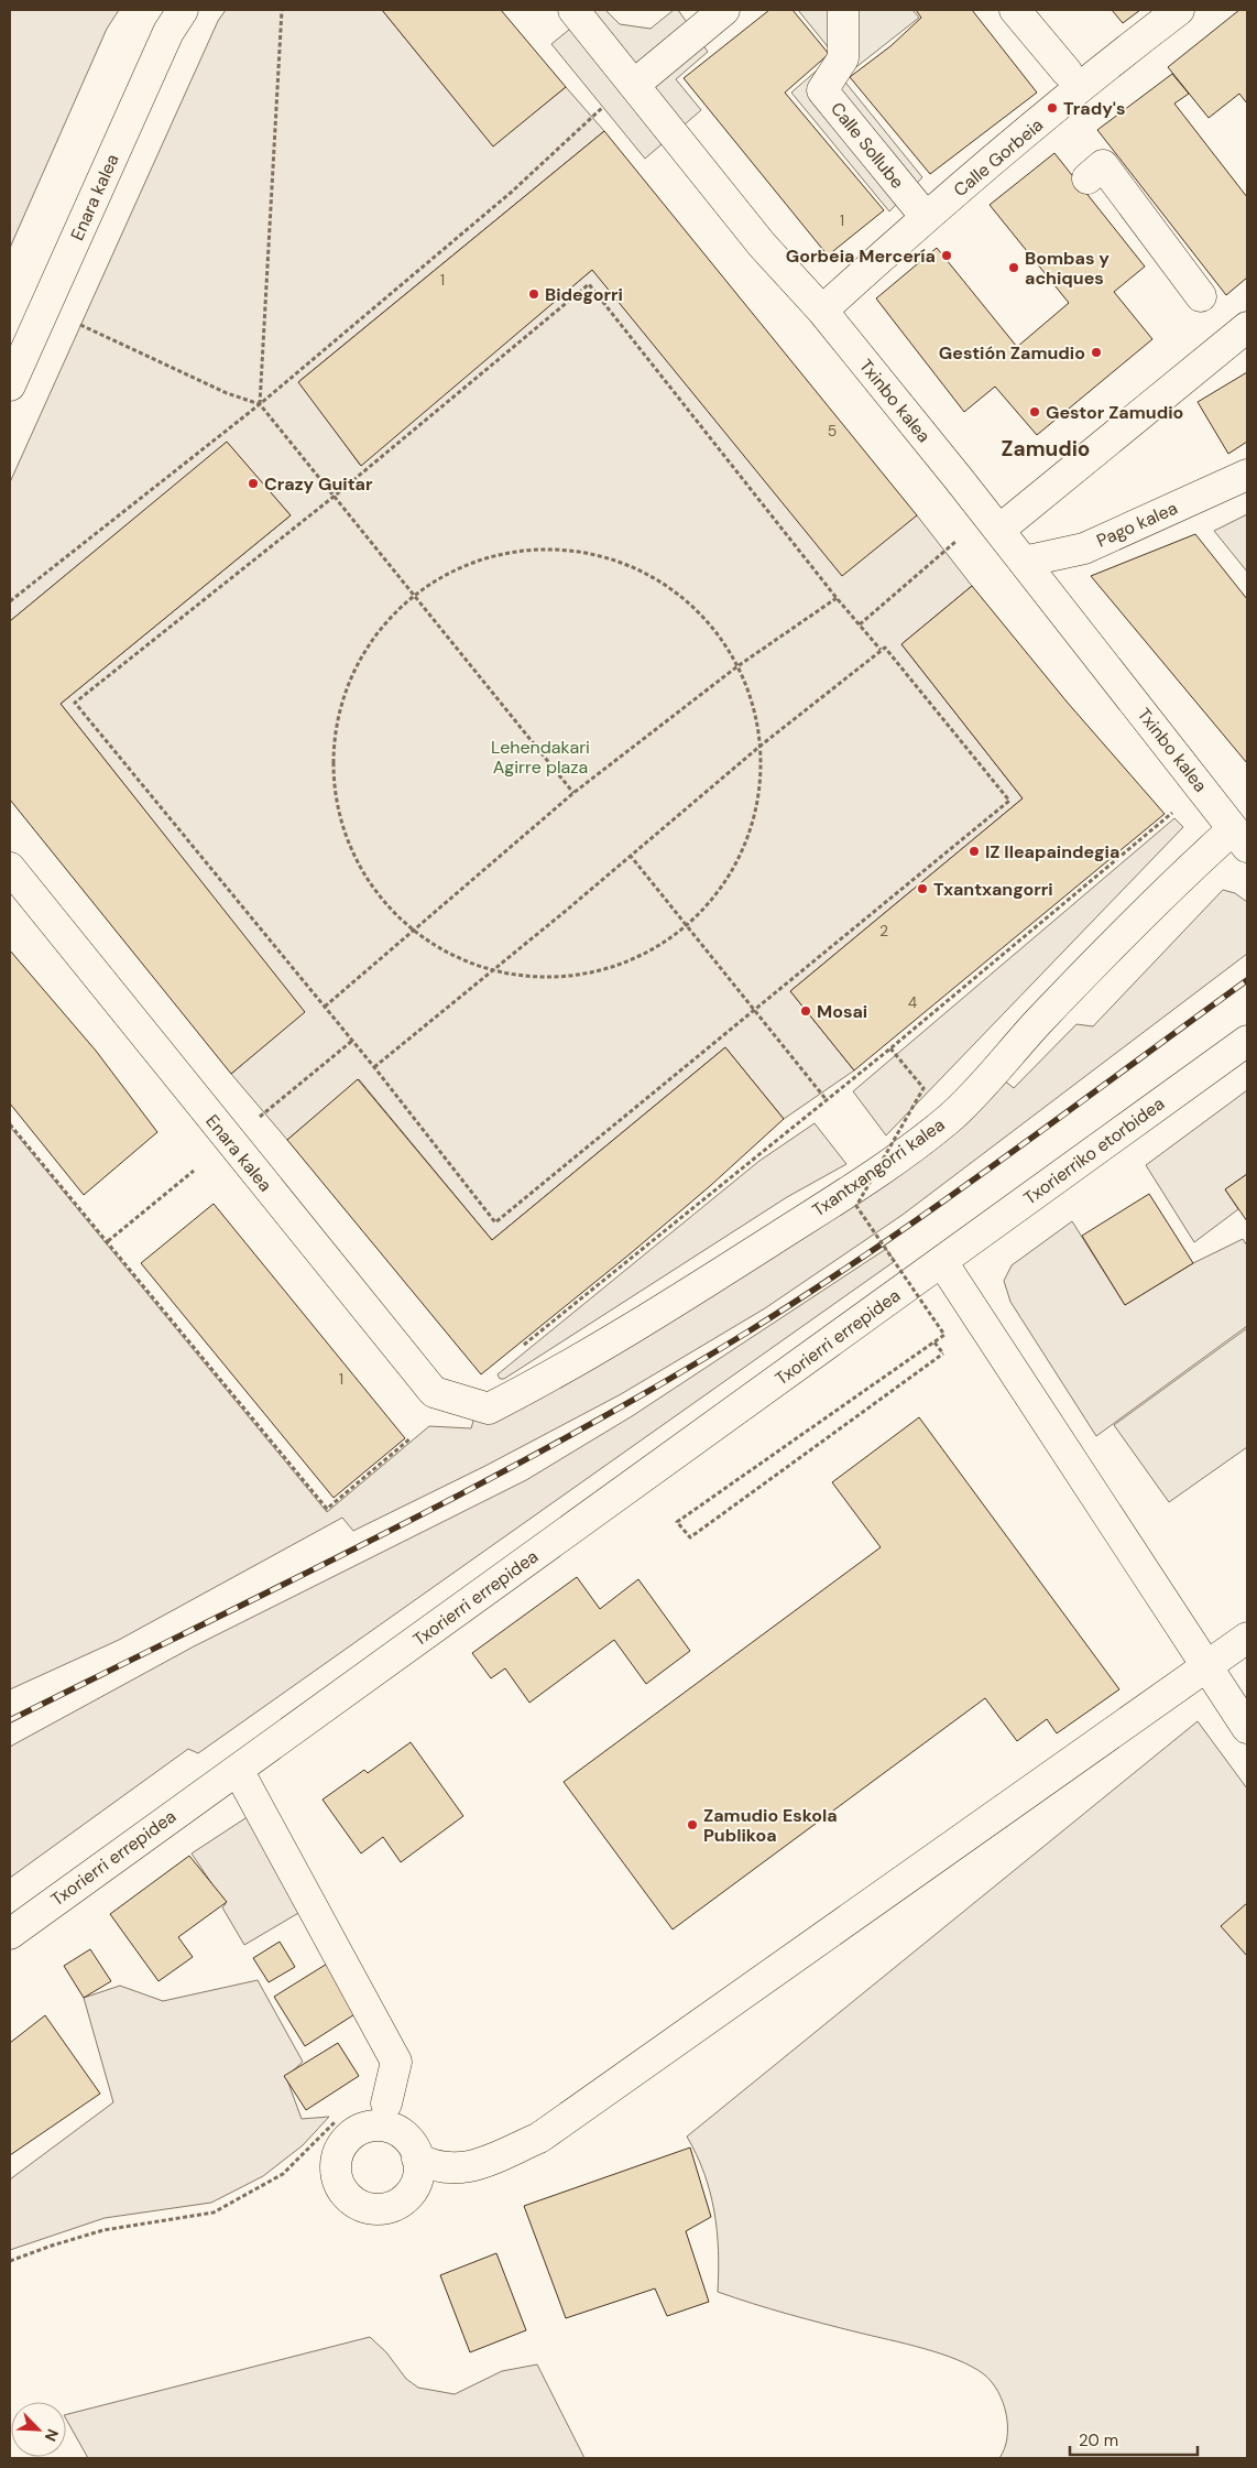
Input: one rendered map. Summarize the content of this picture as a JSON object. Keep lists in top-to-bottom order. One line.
{"streets":{"street":["Calle Sollube","Calle Gorbeia","Enara kalea","Txinbo kalea","Pago kalea","Txorierriko etorbidea","Txantxangorri kalea","Txorierri errepidea"]},"crossings":[["Calle Sollube","Calle Gorbeia"],["Calle Gorbeia","Txinbo kalea"],["Enara kalea","Txantxangorri kalea"],["Txinbo kalea","Pago kalea"],["Txinbo kalea","Txantxangorri kalea"],["Txorierriko etorbidea","Txorierri errepidea"]],"districts":["Zamudio"],"parks":["Lehendakari Agirre plaza"],"places":["Trady's","Gorbeia Mercería","Bombas y achiques","Bidegorri","Gestión Zamudio","Gestor Zamudio","Crazy Guitar","IZ Ileapaindegia","Txantxangorri","Mosai","Zamudio Eskola Publikoa"],"house_numbers":["1","1","5","2","4","1"],"scale_bar":"20 m","north":"bottom right"}
